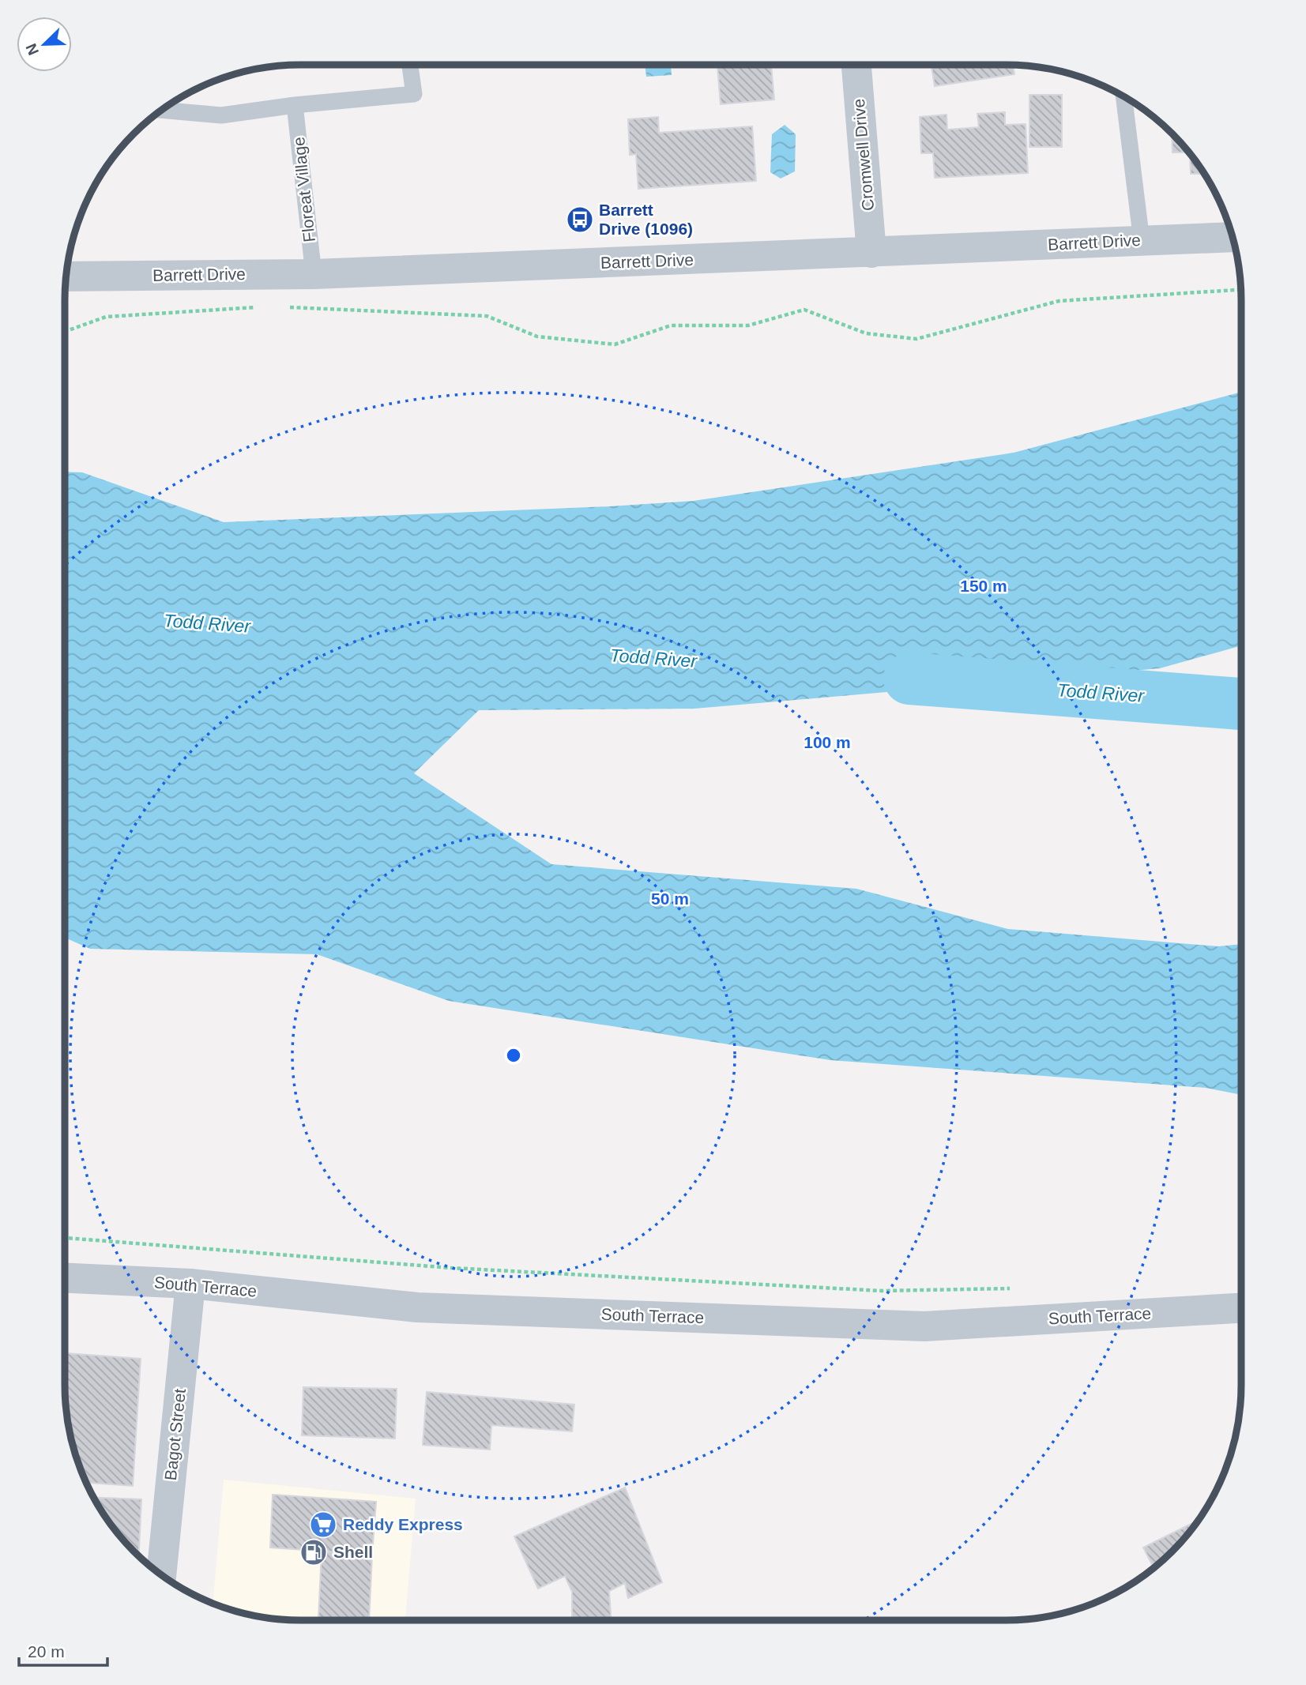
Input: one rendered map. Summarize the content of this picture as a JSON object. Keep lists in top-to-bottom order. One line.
{"streets":{"street":["Cromwell Drive","Barrett Drive","South Terrace","Bagot Street"],"lane":["Floreat Village"]},"crossings":[["Cromwell Drive","Barrett Drive"],["Floreat Village","Barrett Drive"],["South Terrace","Bagot Street"]],"water":["Todd River"],"places":{"bus stop":["Barrett Drive (1096)"],"supermarket":["Reddy Express"],"fuel station":["Shell"]},"scale_bar":"20 m","north":"bottom left","rings":["150 m","100 m","50 m"]}
